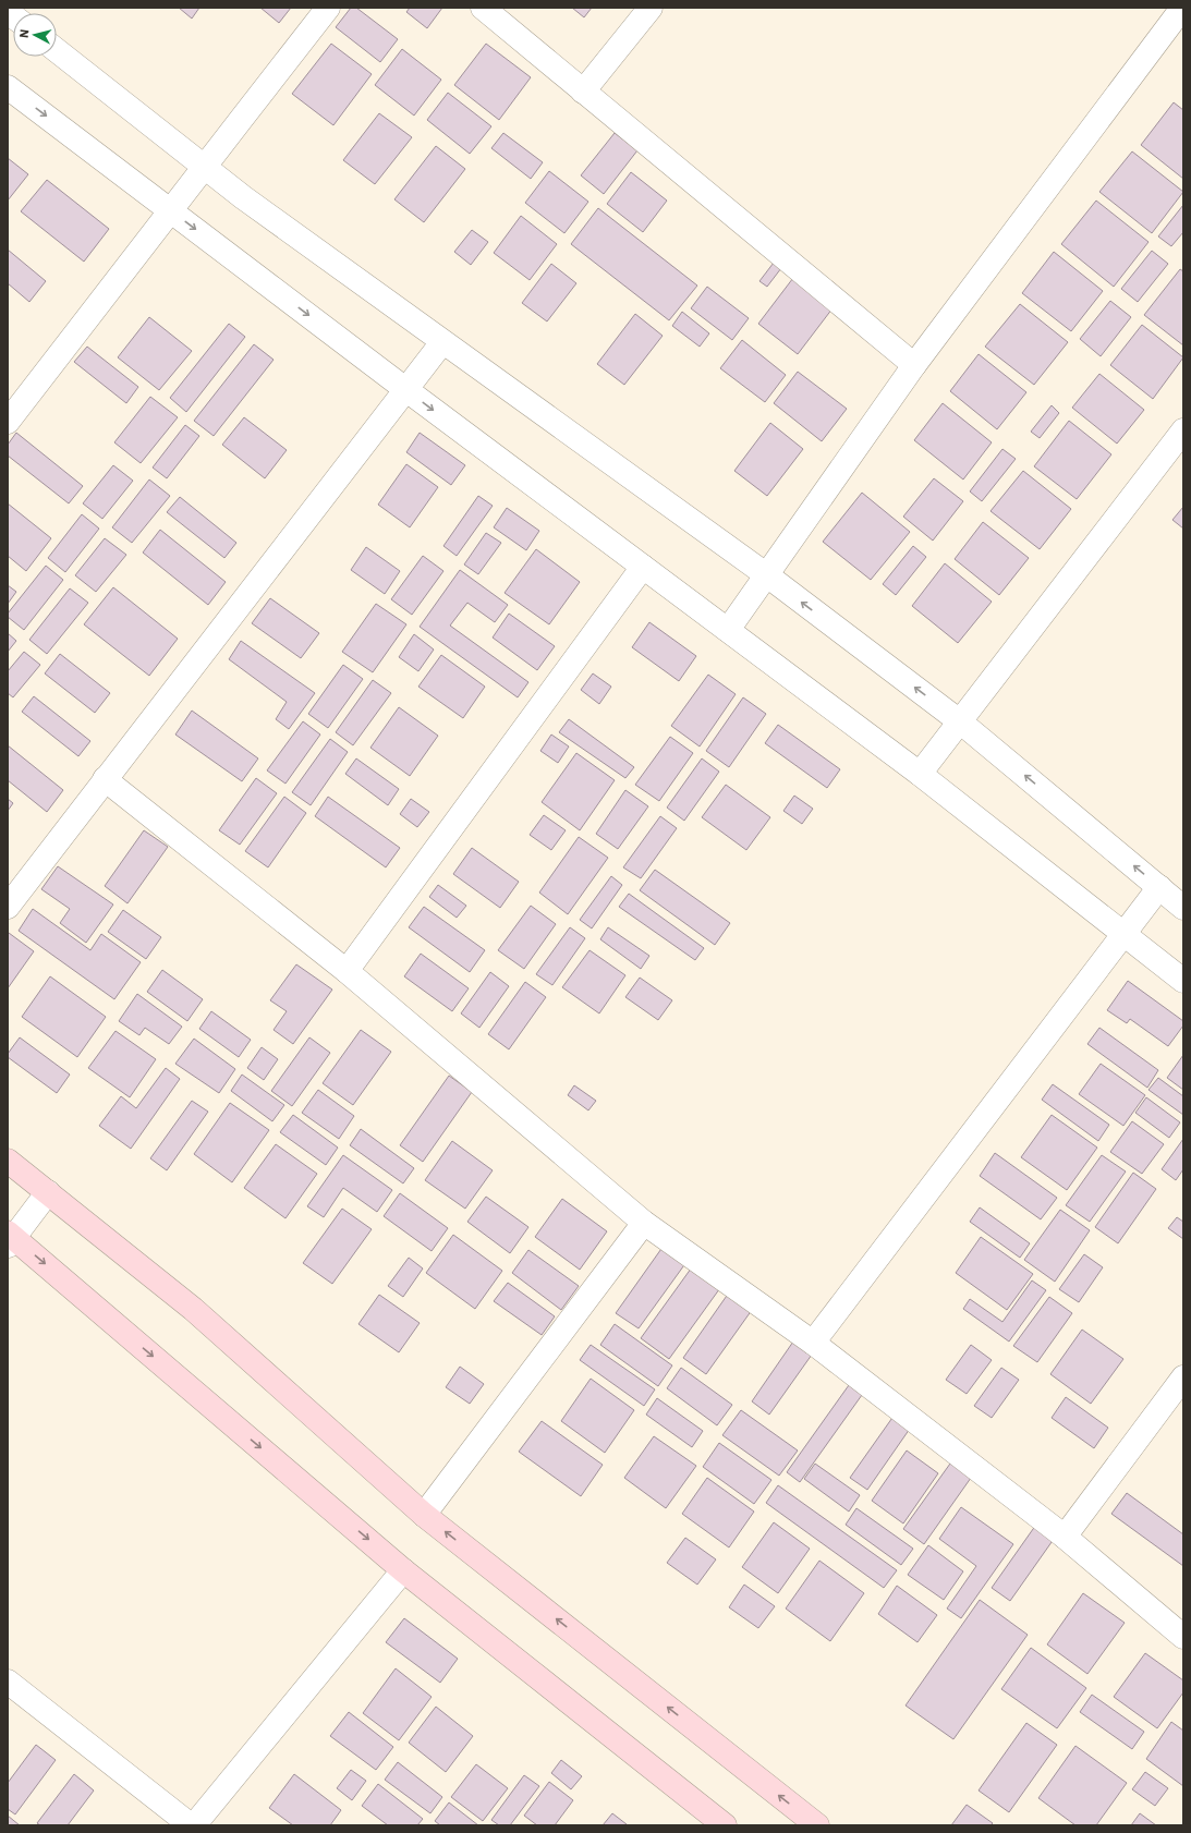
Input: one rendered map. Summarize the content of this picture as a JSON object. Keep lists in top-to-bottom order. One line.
{"north":"left"}
